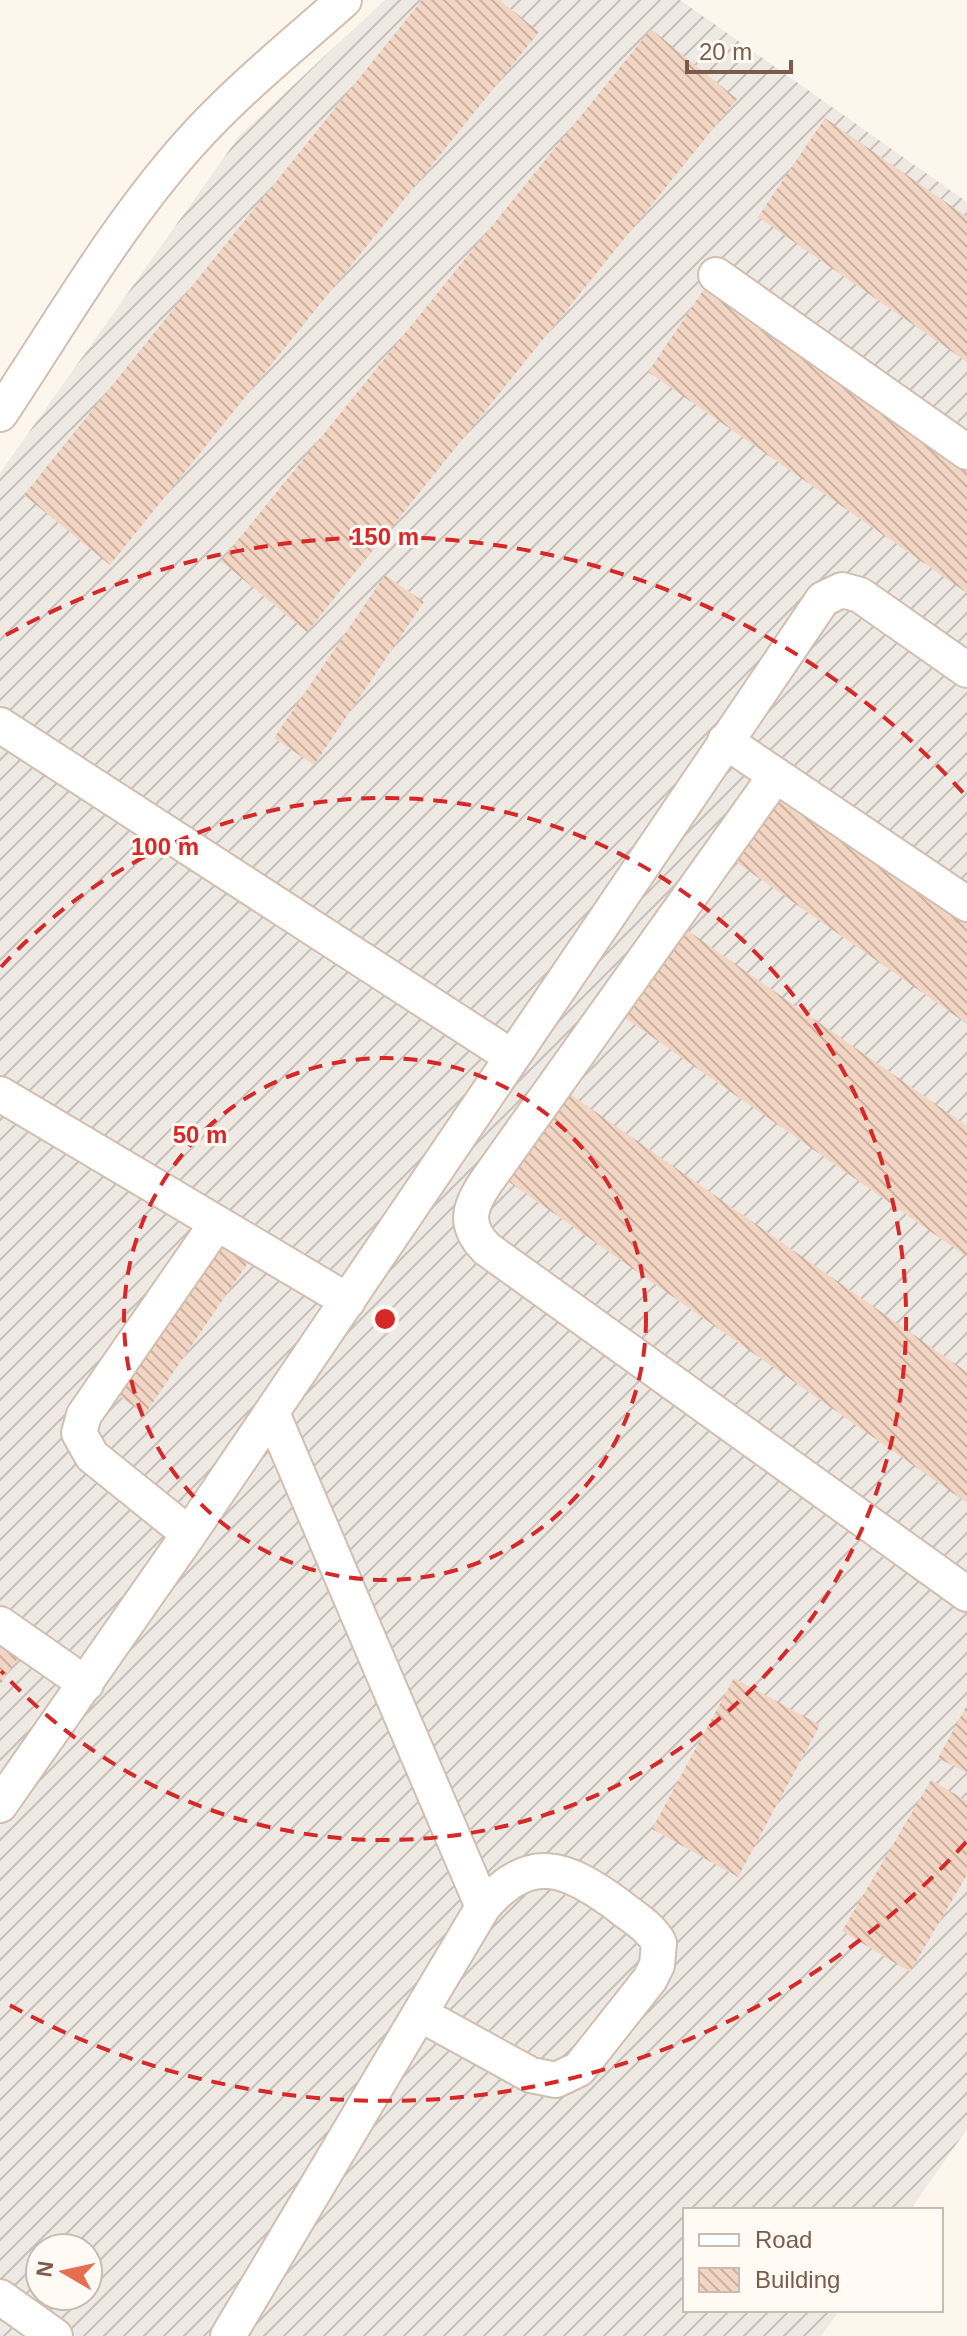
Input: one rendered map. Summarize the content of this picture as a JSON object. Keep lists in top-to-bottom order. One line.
{"legend":["Road","Building"],"scale_bar":"20 m","north":"left","rings":["150 m","100 m","50 m"]}
